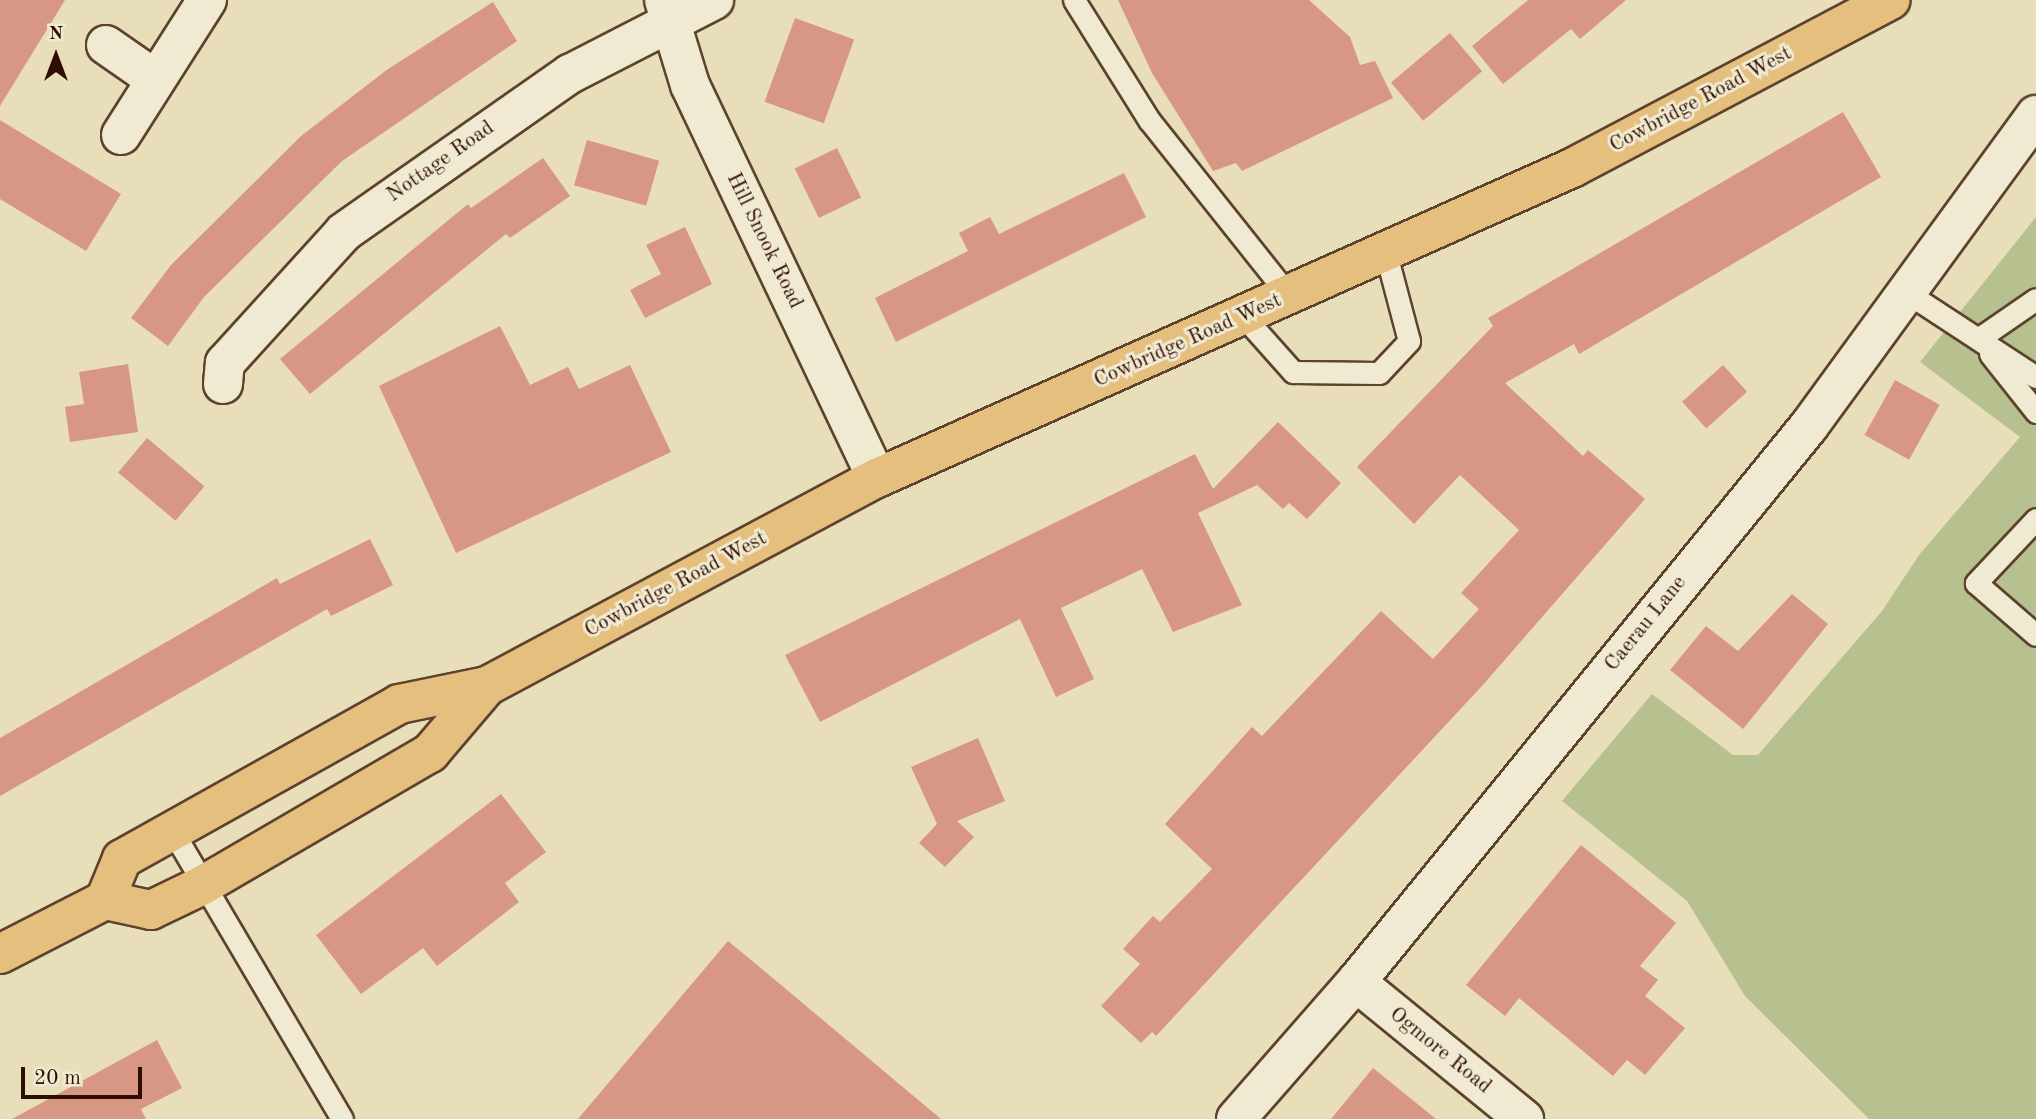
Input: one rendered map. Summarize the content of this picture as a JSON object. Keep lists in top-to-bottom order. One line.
{"streets":{"highway":["Cowbridge Road West"],"street":["Nottage Road","Hill Snook Road","Caerau Lane","Ogmore Road"]},"crossings":[["Cowbridge Road West","Hill Snook Road"],["Nottage Road","Hill Snook Road"],["Caerau Lane","Ogmore Road"]],"scale_bar":"20 m","north":"top"}
